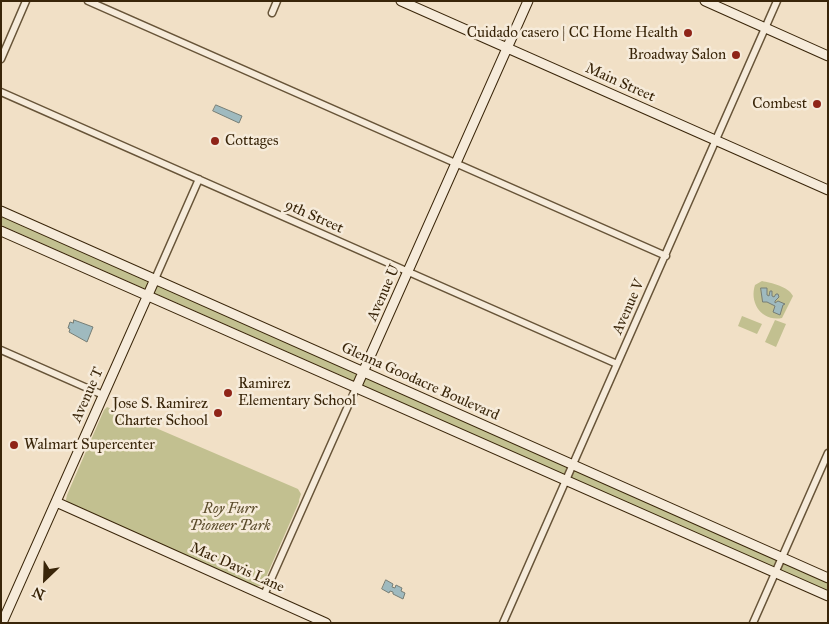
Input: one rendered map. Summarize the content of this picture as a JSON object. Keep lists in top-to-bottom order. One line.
{"streets":{"street":["Main Street","9th Street","Avenue U","Avenue V","Glenna Goodacre Boulevard","Avenue T","Mac Davis Lane"]},"crossings":[["Main Street","Avenue U"],["Main Street","Avenue V"],["9th Street","Avenue U"],["9th Street","Avenue V"],["9th Street","Avenue T"],["Avenue U","Glenna Goodacre Boulevard"],["Avenue U","Mac Davis Lane"],["Avenue V","Glenna Goodacre Boulevard"],["Glenna Goodacre Boulevard","Avenue T"],["Avenue T","Mac Davis Lane"]],"parks":["Roy Furr Pioneer Park"],"places":["Cuidado casero | CC Home Health","Broadway Salon","Combest","Cottages","Ramirez Elementary School","Jose S. Ramirez Charter School","Walmart Supercenter"],"north":"bottom left"}
